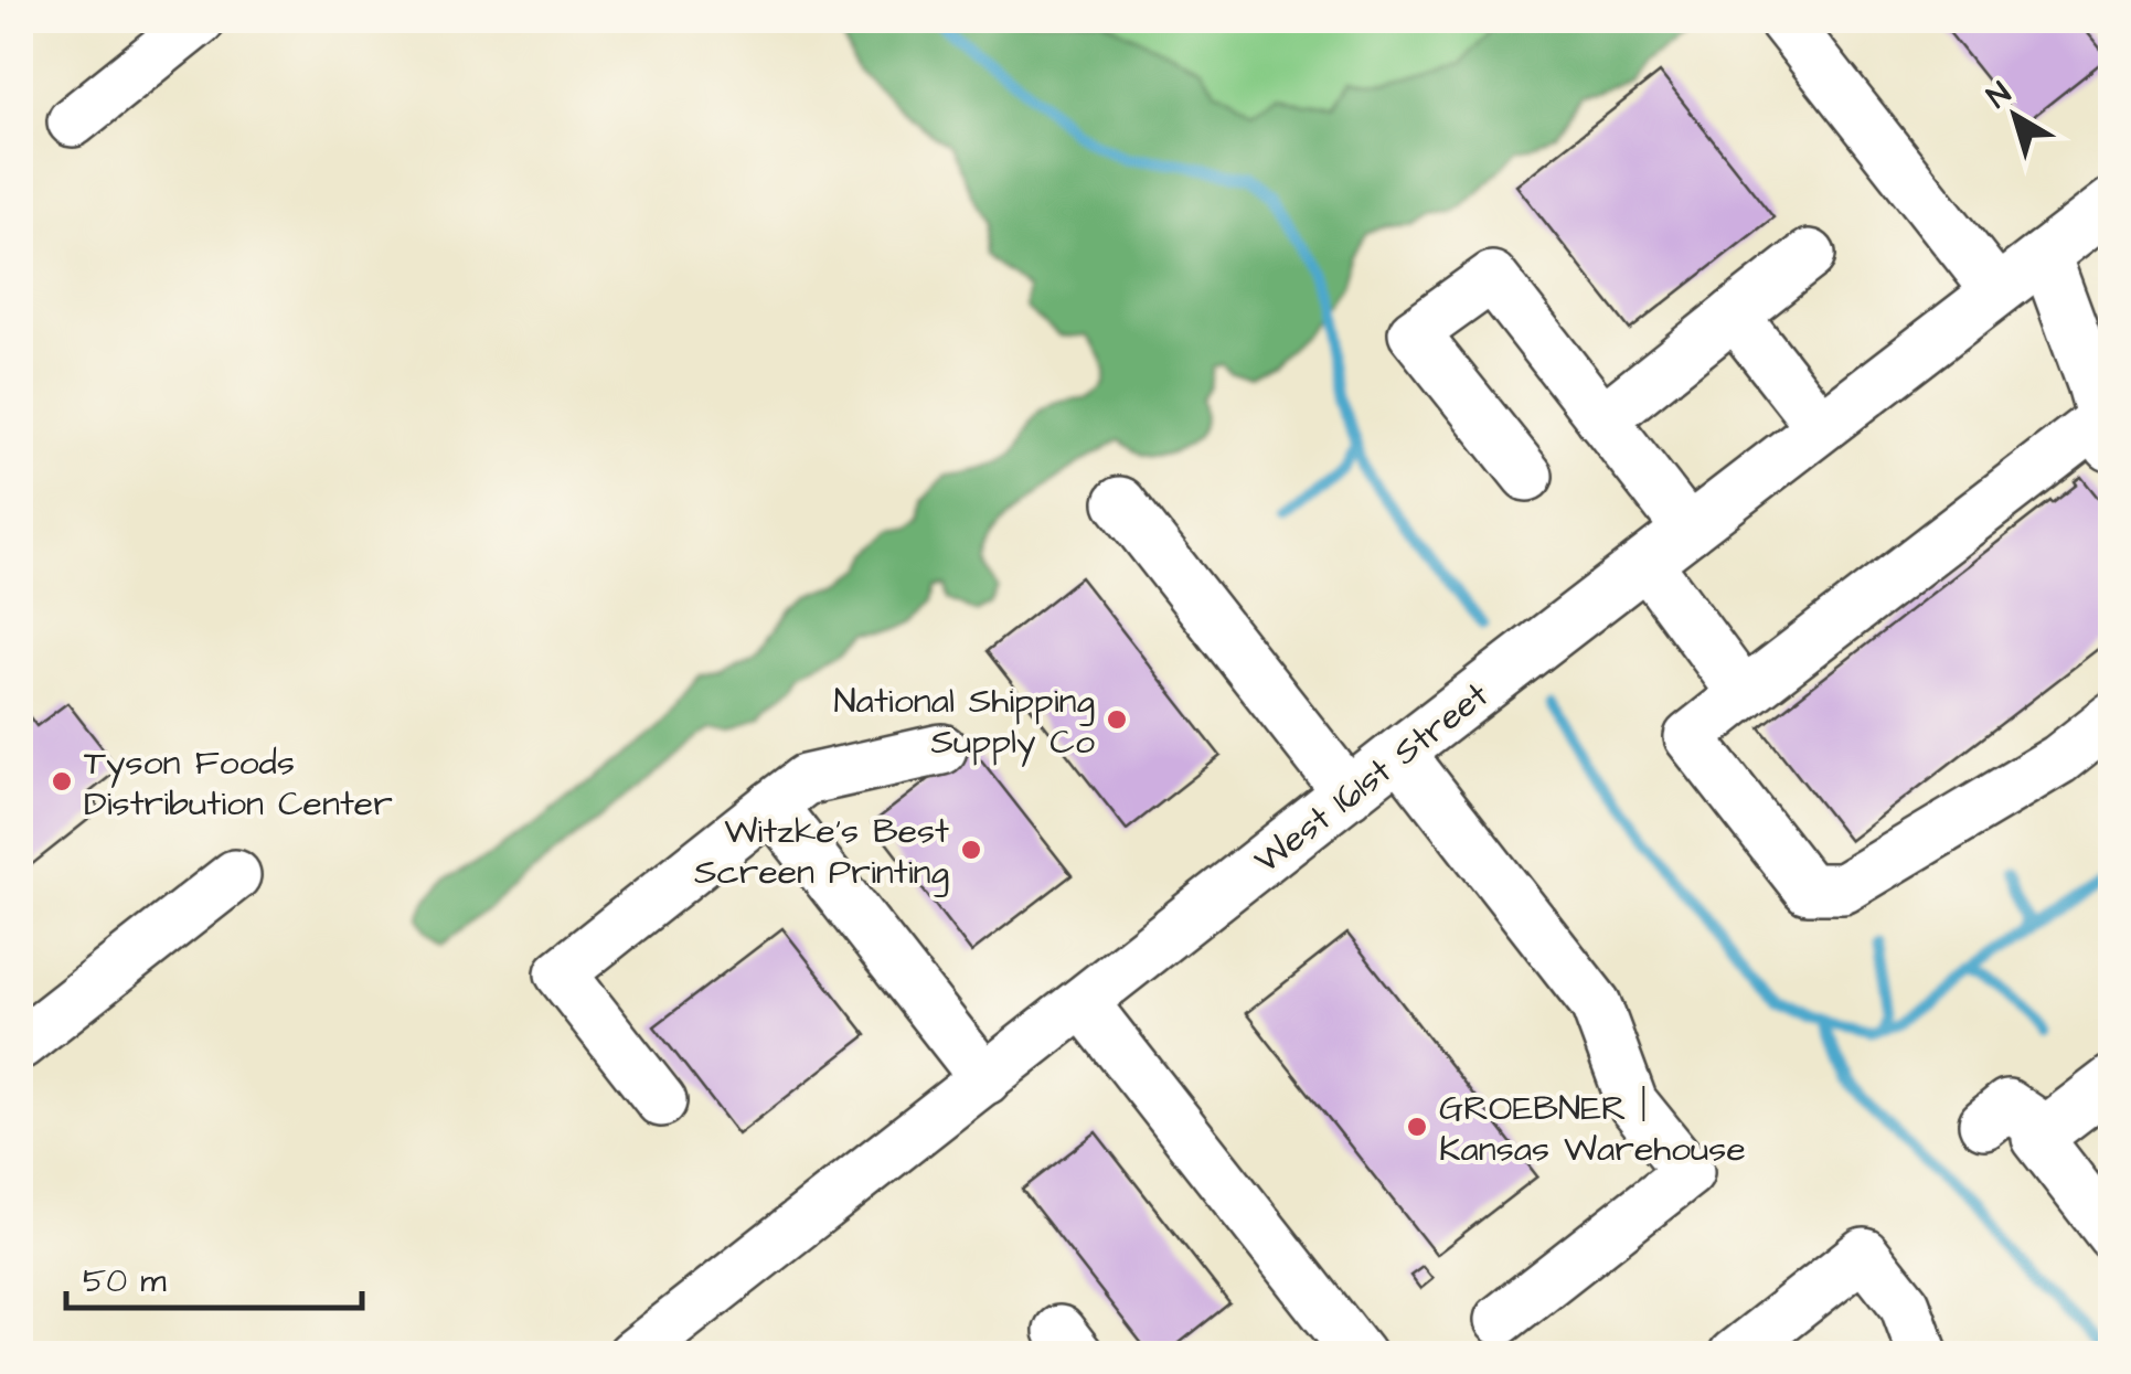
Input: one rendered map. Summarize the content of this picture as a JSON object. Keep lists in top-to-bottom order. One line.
{"streets":{"street":["West 161st Street"]},"places":["National Shipping Supply Co","Tyson Foods Distribution Center","Witzke's Best Screen Printing","GROEBNER | Kansas Warehouse"],"scale_bar":"50 m","north":"top left"}
